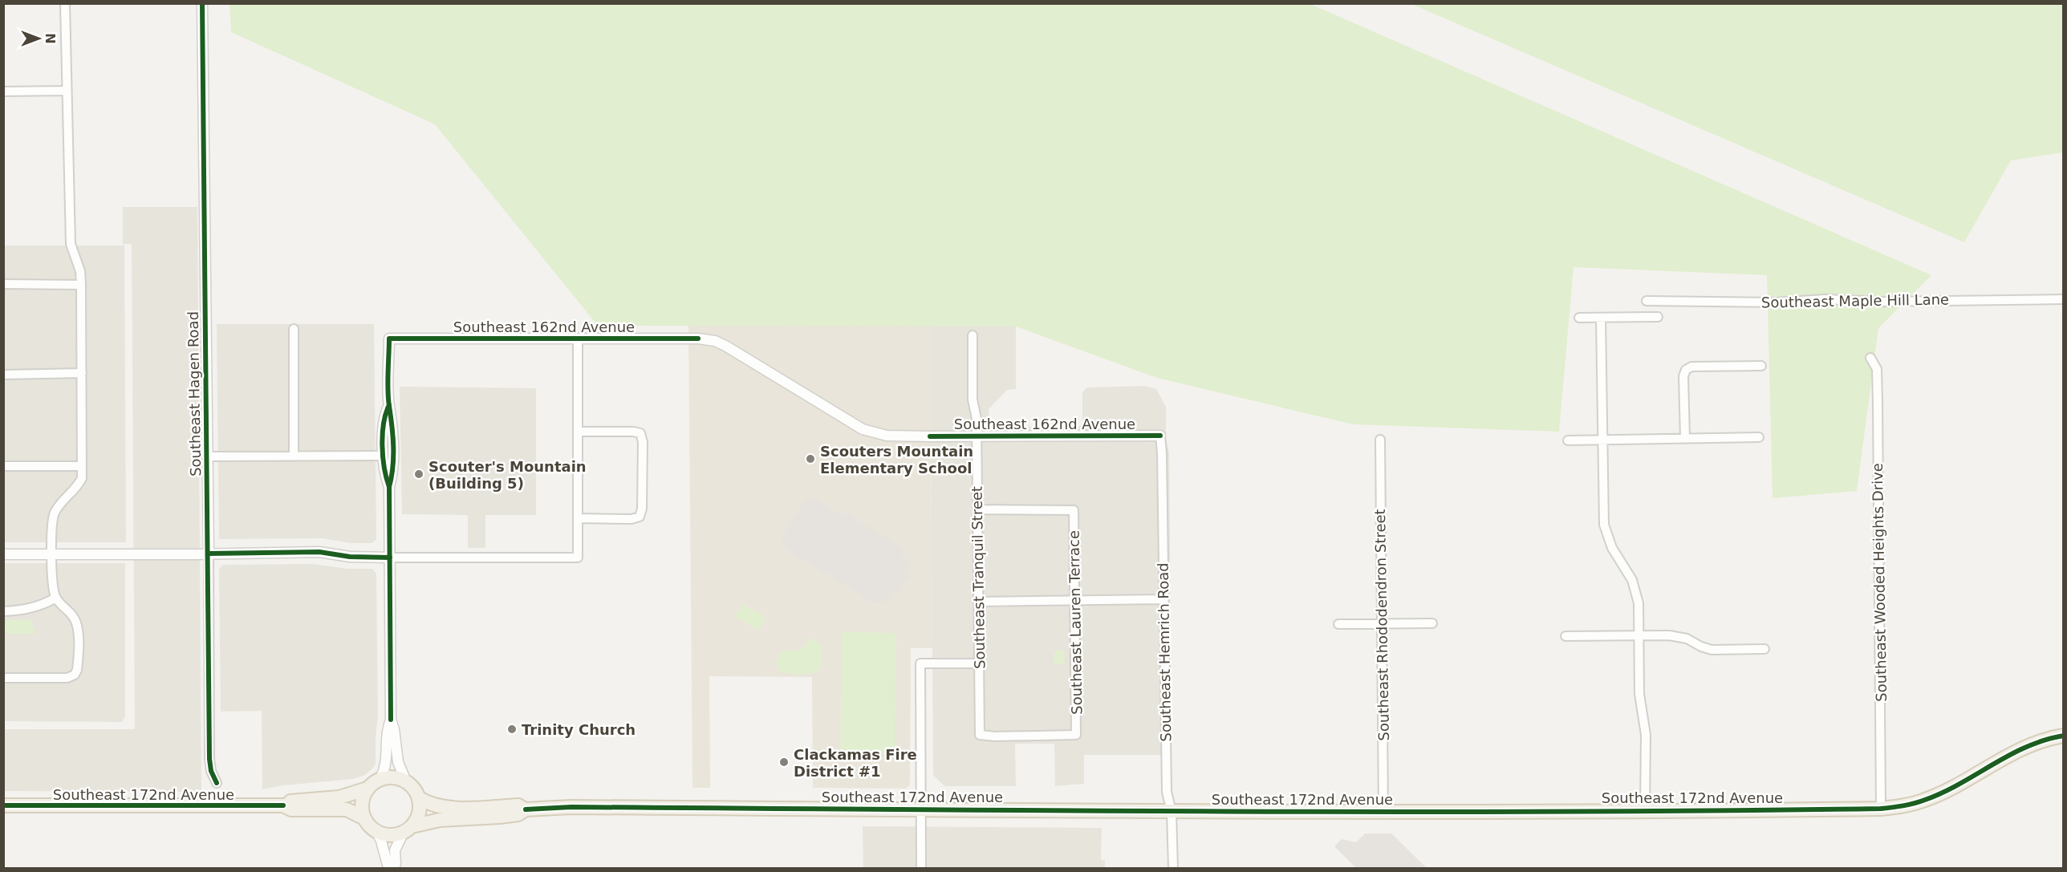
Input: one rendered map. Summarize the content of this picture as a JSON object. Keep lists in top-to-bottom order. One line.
{"streets":{"main road":["Southeast 172nd Avenue"],"street":["Southeast Maple Hill Lane","Southeast 162nd Avenue","Southeast Hagen Road","Southeast Tranquil Street","Southeast Wooded Heights Drive","Southeast Lauren Terrace","Southeast Rhododendron Street","Southeast Hemrich Road"]},"crossings":[["Southeast 162nd Avenue","Southeast Tranquil Street"],["Southeast 162nd Avenue","Southeast Hemrich Road"],["Southeast Tranquil Street","Southeast Lauren Terrace"],["Southeast Wooded Heights Drive","Southeast 172nd Avenue"],["Southeast Rhododendron Street","Southeast 172nd Avenue"],["Southeast Hemrich Road","Southeast 172nd Avenue"]],"places":["Scouters Mountain Elementary School","Scouter's Mountain (Building 5)","Trinity Church","Clackamas Fire District #1"],"north":"right"}
